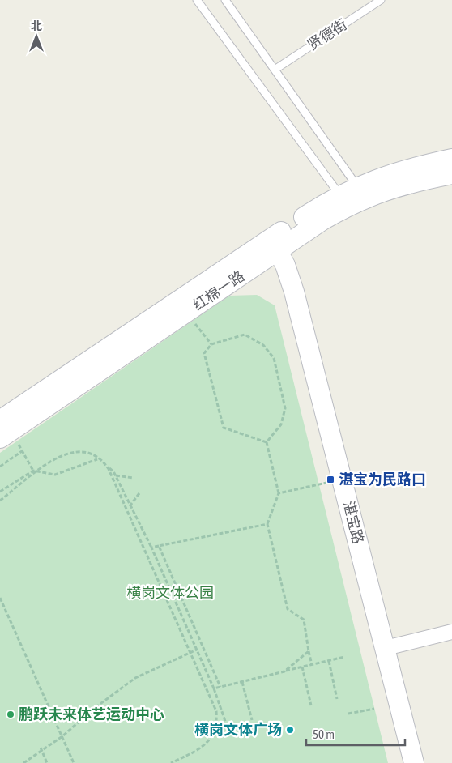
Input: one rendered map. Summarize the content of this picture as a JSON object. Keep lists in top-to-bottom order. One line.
{"streets":{"main road":["红棉一路","湛宝路"],"lane":["贤德街"]},"crossings":[["红棉一路","湛宝路"]],"parks":["横岗文体公园"],"places":{"transit":["湛宝为民路口"],"other":["鹏跃未来体艺运动中心","横岗文体广场"]},"scale_bar":"50 m","north":"top"}
